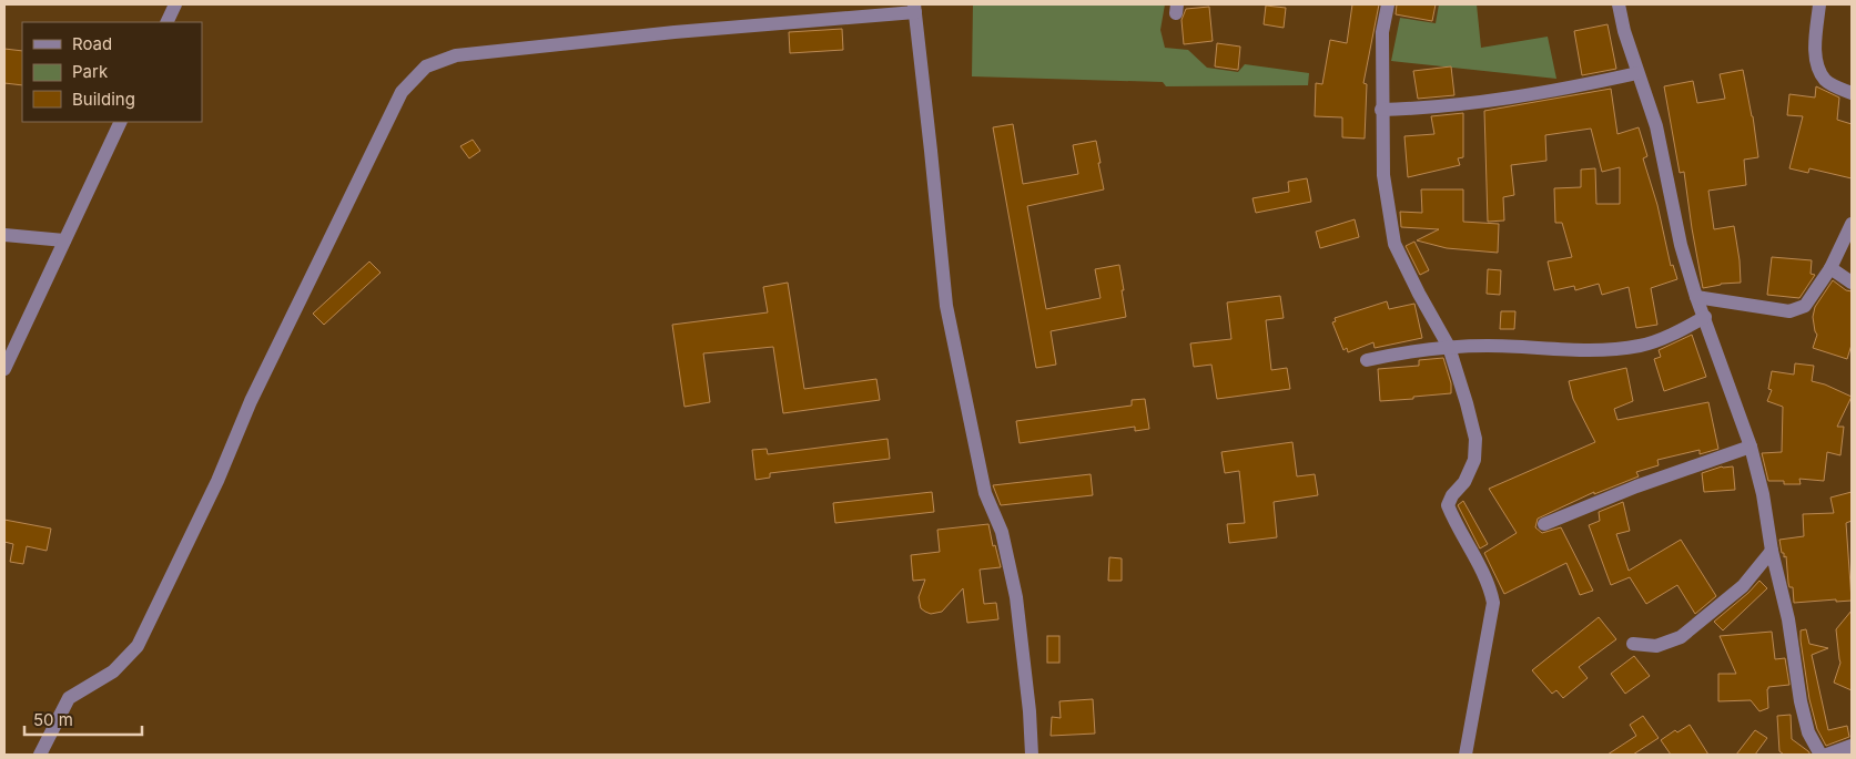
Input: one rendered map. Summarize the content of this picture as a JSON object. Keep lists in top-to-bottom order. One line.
{"legend":["Road","Park","Building"],"scale_bar":"50 m"}
